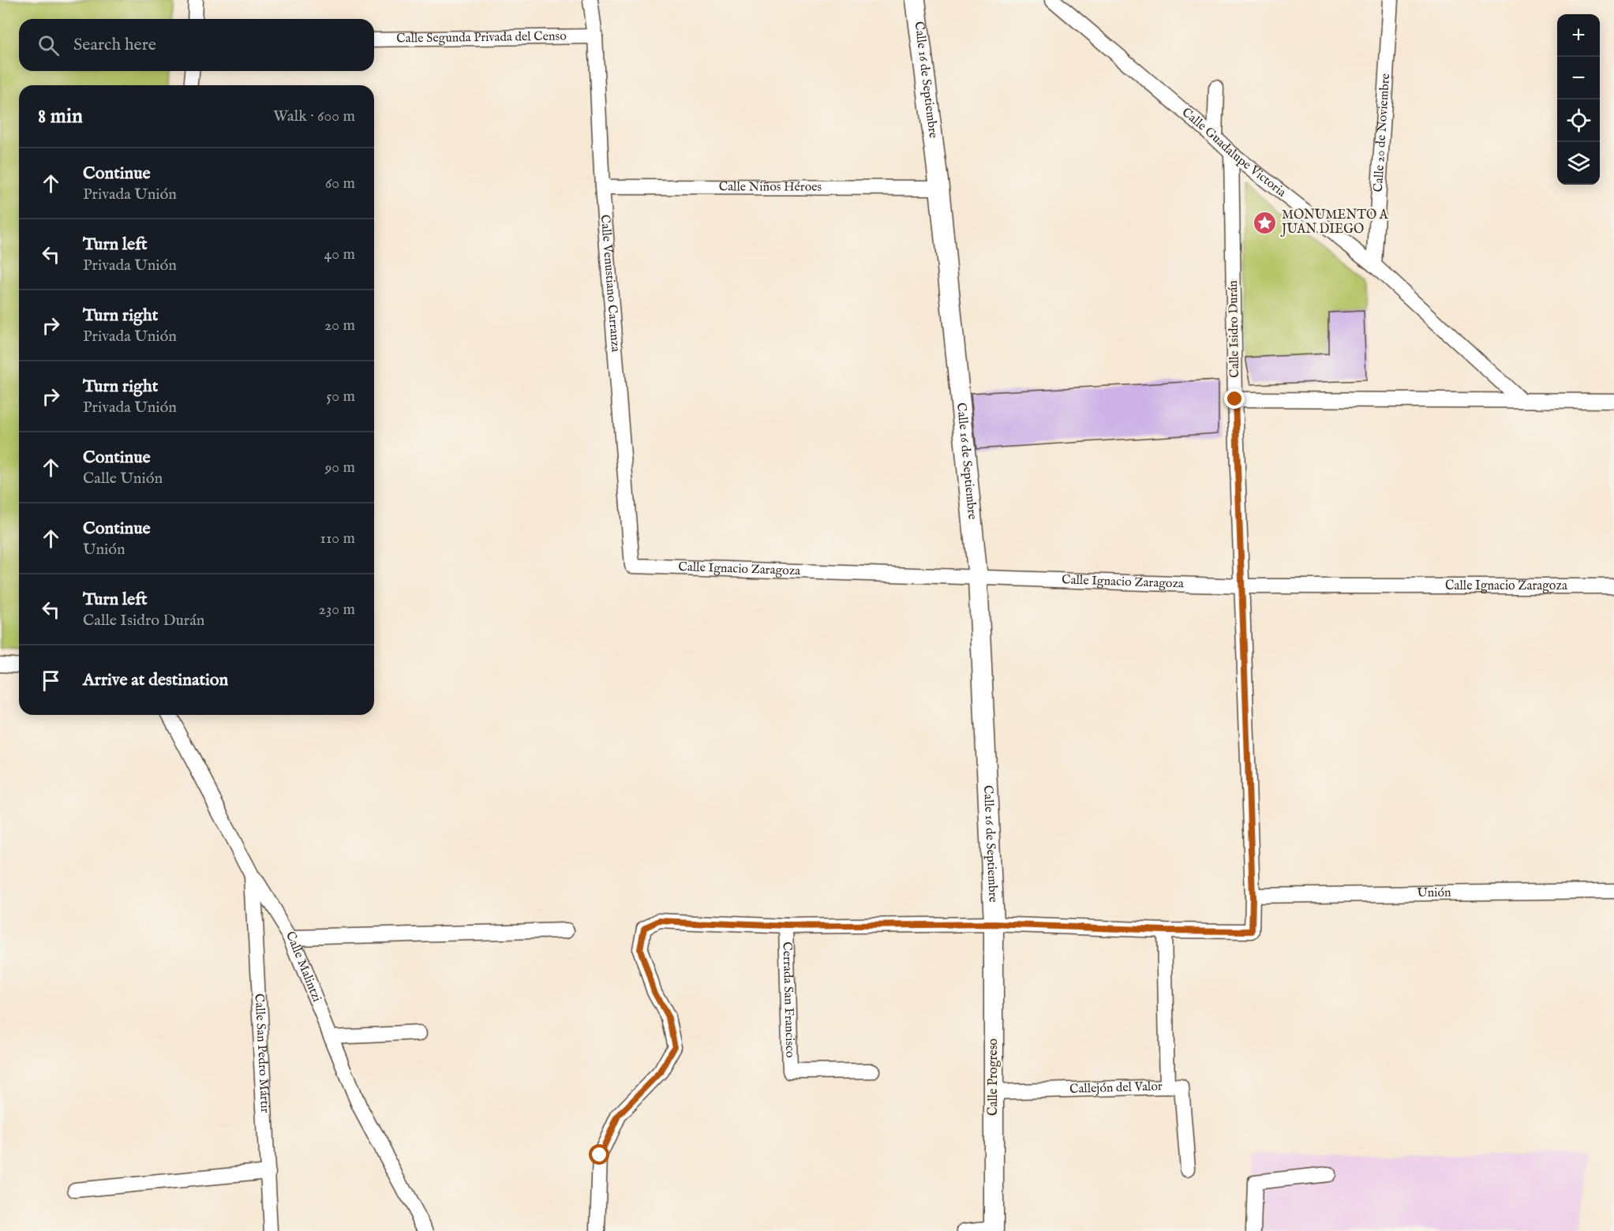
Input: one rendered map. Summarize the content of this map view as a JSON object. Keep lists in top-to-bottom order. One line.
{"streets":{"street":["Calle Segunda Privada del Censo","Calle 16 de Septiembre","Calle 20 de Noviembre","Calle Guadalupe Victoria","Calle Niños Héroes","Calle Venustiano Carranza","Calle Isidro Durán","Calle Ignacio Zaragoza","Unión","Calle Malintzi","Cerrada San Francisco","Calle San Pedro Mártir","Calle Progreso","Callejón del Valor"]},"crossings":[["Calle Segunda Privada del Censo","Calle Venustiano Carranza"],["Calle 16 de Septiembre","Calle Niños Héroes"],["Calle 16 de Septiembre","Calle Ignacio Zaragoza"],["Calle 16 de Septiembre","Calle Progreso"],["Calle 20 de Noviembre","Calle Guadalupe Victoria"],["Calle Guadalupe Victoria","Calle Isidro Durán"],["Calle Niños Héroes","Calle Venustiano Carranza"],["Calle Venustiano Carranza","Calle Ignacio Zaragoza"],["Calle Isidro Durán","Calle Ignacio Zaragoza"],["Calle Isidro Durán","Unión"],["Calle Isidro Durán","Callejón del Valor"],["Calle Malintzi","Calle San Pedro Mártir"],["Calle Progreso","Callejón del Valor"]],"places":{"place":["MONUMENTO A JUAN DIEGO"]},"page":{"map_buttons":["+","−"],"search":"Search here","heading":["8 min","Walk · 600 m"],"list":[["Continue","Privada Unión","60 m"],["Turn left","Privada Unión","40 m"],["Turn right","Privada Unión","20 m"],["Turn right","Privada Unión","50 m"],["Continue","Calle Unión","90 m"],["Continue","Unión","110 m"],["Turn left","Calle Isidro Durán","230 m"],"Arrive at destination"]}}
